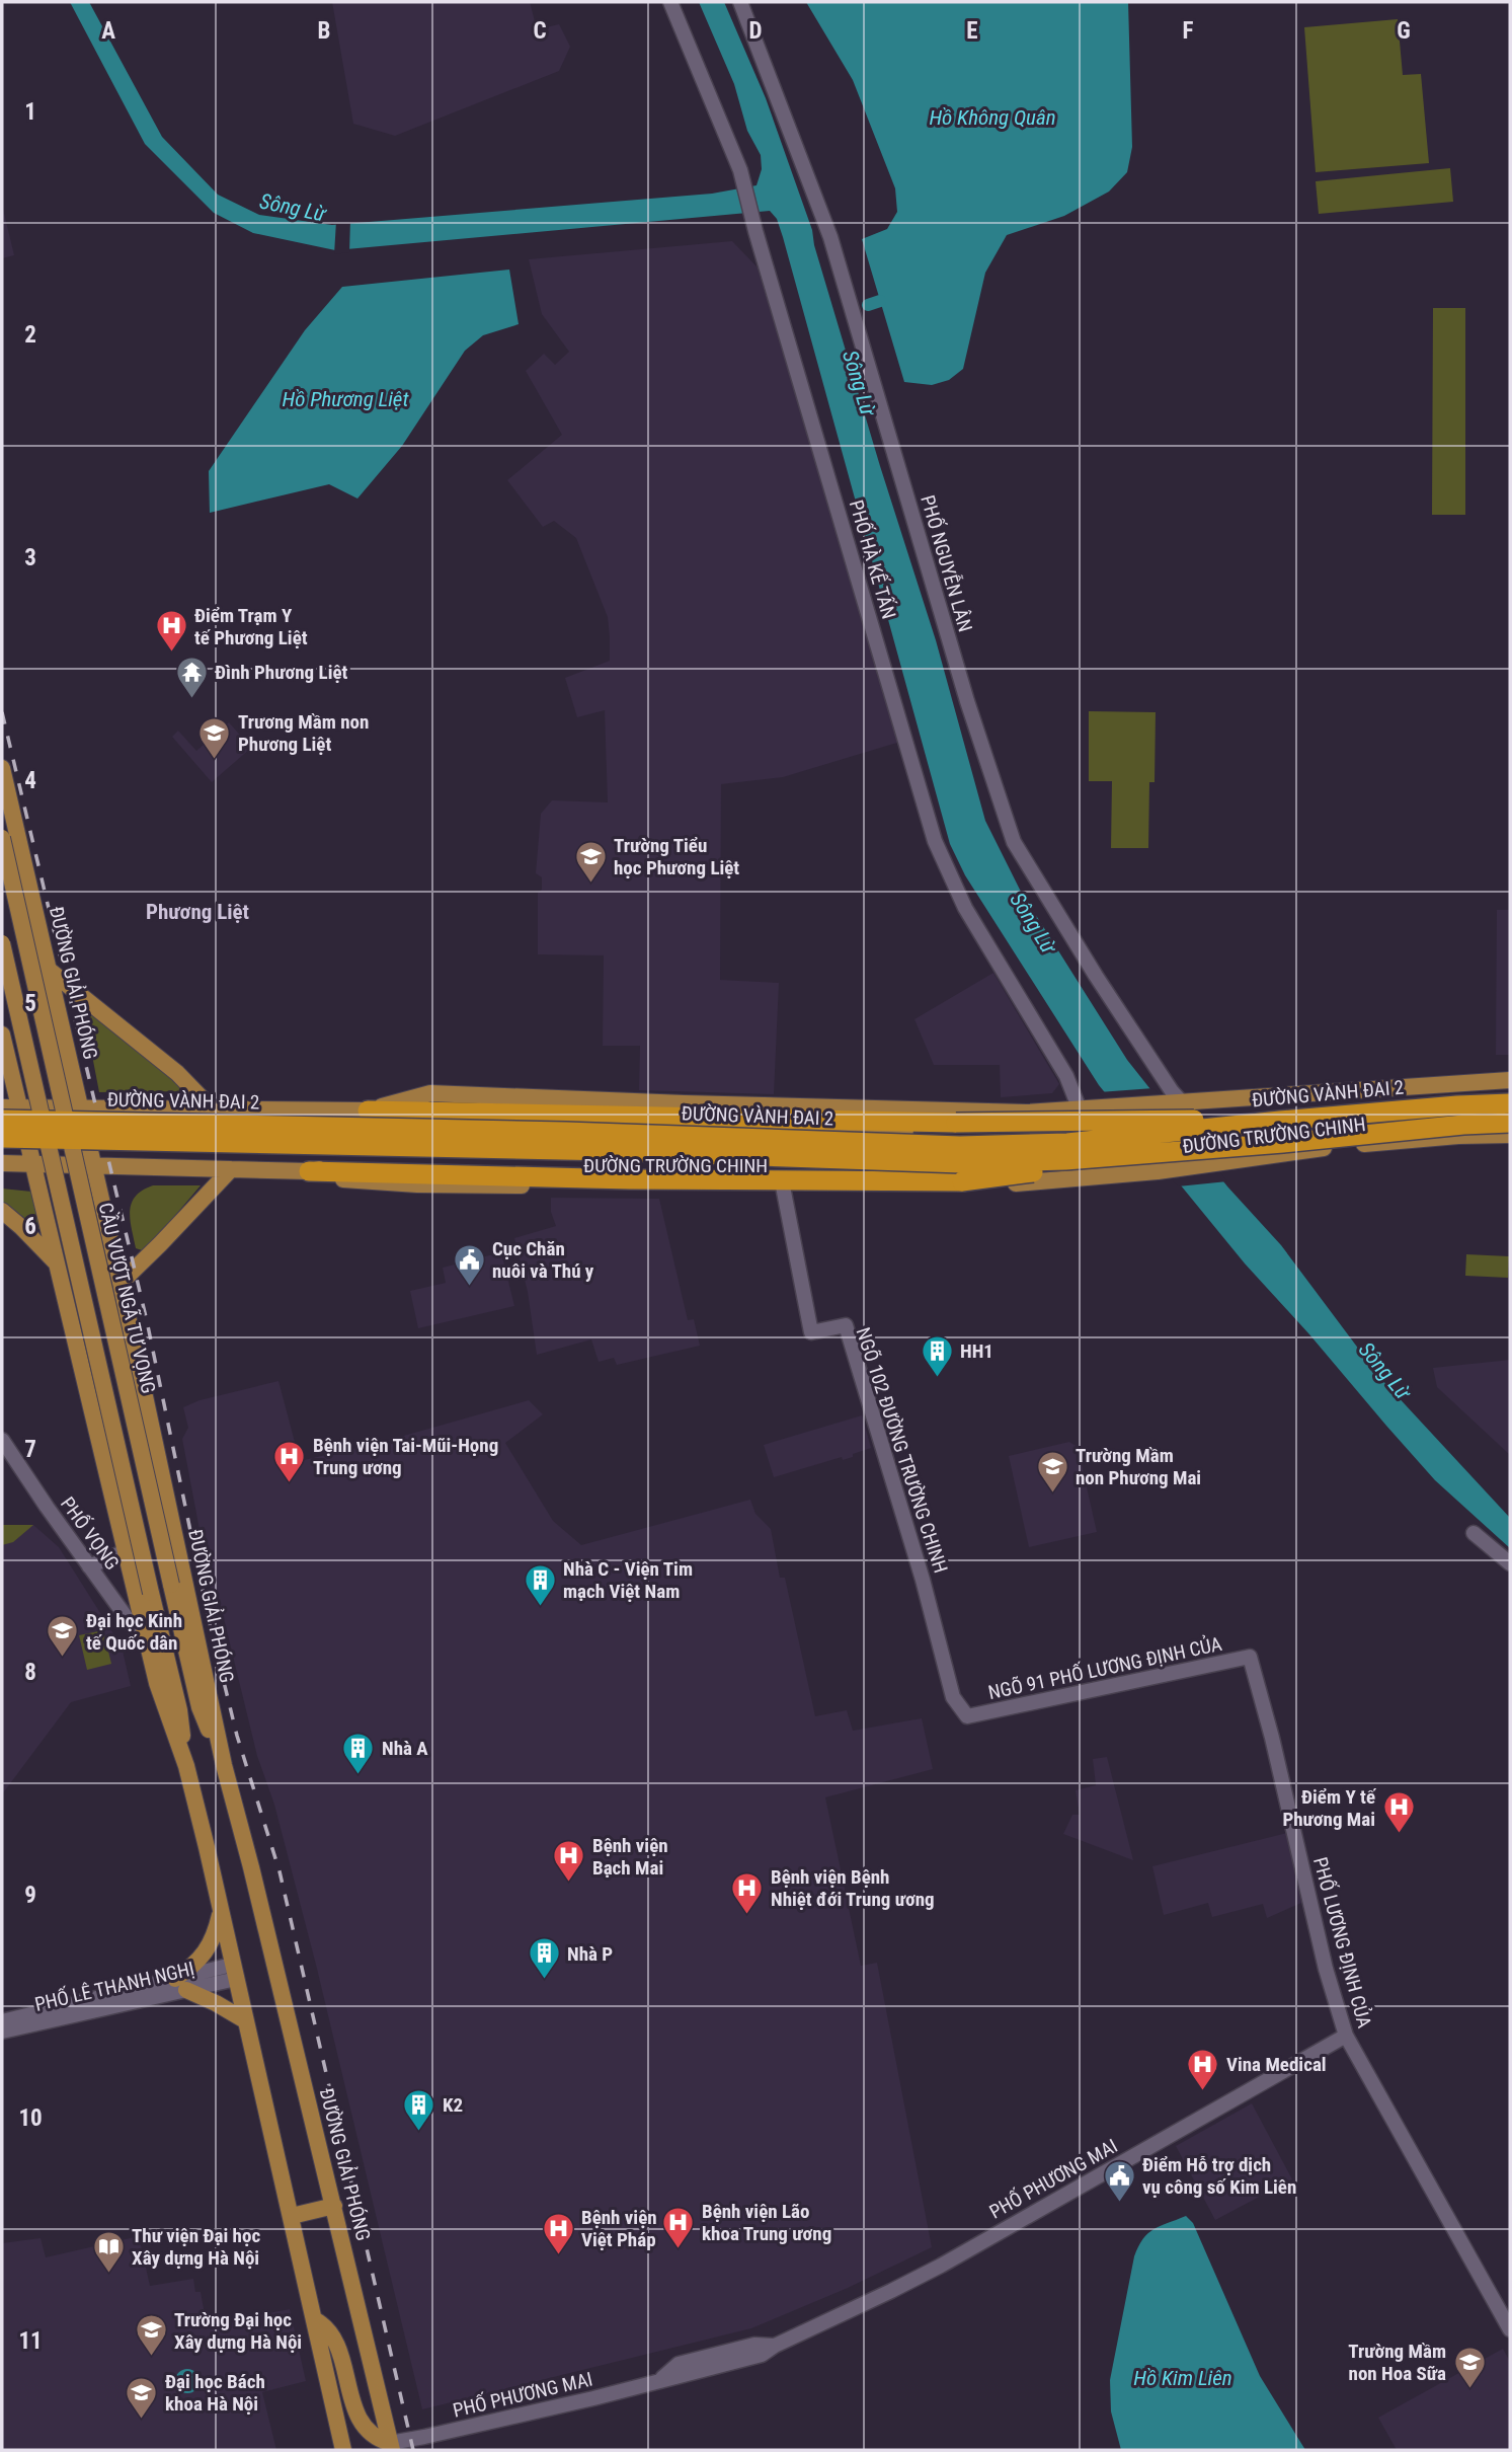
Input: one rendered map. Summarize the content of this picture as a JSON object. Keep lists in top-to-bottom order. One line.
{"streets":{"highway":["ĐƯỜNG VÀNH ĐAI 2"],"main road":["ĐƯỜNG GIẢI PHÓNG","ĐƯỜNG TRƯỜNG CHINH","CẦU VƯỢT NGÃ TƯ VỌNG"],"street":["PHỐ HÀ KẾ TẤN","PHỐ NGUYỄN LÂN","NGÕ 102 ĐƯỜNG TRƯỜNG CHINH","PHỐ VỌNG","NGÕ 91 PHỐ LƯƠNG ĐỊNH CỦA","PHỐ LƯƠNG ĐỊNH CỦA","PHỐ LÊ THANH NGHỊ","PHỐ PHƯƠNG MAI"]},"crossings":[["PHỐ HÀ KẾ TẤN","ĐƯỜNG TRƯỜNG CHINH"],["PHỐ NGUYỄN LÂN","ĐƯỜNG TRƯỜNG CHINH"],["ĐƯỜNG GIẢI PHÓNG","ĐƯỜNG TRƯỜNG CHINH"],["ĐƯỜNG GIẢI PHÓNG","CẦU VƯỢT NGÃ TƯ VỌNG"],["ĐƯỜNG GIẢI PHÓNG","PHỐ PHƯƠNG MAI"],["ĐƯỜNG TRƯỜNG CHINH","NGÕ 102 ĐƯỜNG TRƯỜNG CHINH"],["NGÕ 102 ĐƯỜNG TRƯỜNG CHINH","NGÕ 91 PHỐ LƯƠNG ĐỊNH CỦA"],["NGÕ 91 PHỐ LƯƠNG ĐỊNH CỦA","PHỐ LƯƠNG ĐỊNH CỦA"],["PHỐ LƯƠNG ĐỊNH CỦA","PHỐ PHƯƠNG MAI"]],"districts":["Phương Liệt"],"water":["Hồ Không Quân","Sông Lừ","Hồ Phương Liệt","Hồ Kim Liên"],"places":{"hospital":["Điểm Trạm Y tế Phương Liệt","Bệnh viện Tai-Mũi-Họng Trung ương","Điểm Y tế Phương Mai","Bệnh viện Bạch Mai","Bệnh viện Bệnh Nhiệt đới Trung ương","Vina Medical","Bệnh viện Lão khoa Trung ương","Bệnh viện Việt Pháp"],"temple":["Đình Phương Liệt"],"school or university":["Trương Mầm non Phương Liệt","Trường Tiểu học Phương Liệt","Trường Mầm non Phương Mai","Đại học Kinh tế Quốc dân","Trường Đại học Xây dựng Hà Nội","Trường Mầm non Hoa Sữa","Đại học Bách khoa Hà Nội"],"public building":["Cục Chăn nuôi và Thú y","Điểm Hỗ trợ dịch vụ công số Kim Liên"],"building":["HH1","Nhà C - Viện Tim mạch Việt Nam","Nhà A","Nhà P","K2"],"library":["Thư viện Đại học Xây dựng Hà Nội"]},"grid":{"columns":["A","B","C","D","E","F","G"],"rows":["1","2","3","4","5","6","7","8","9","10","11"]}}
